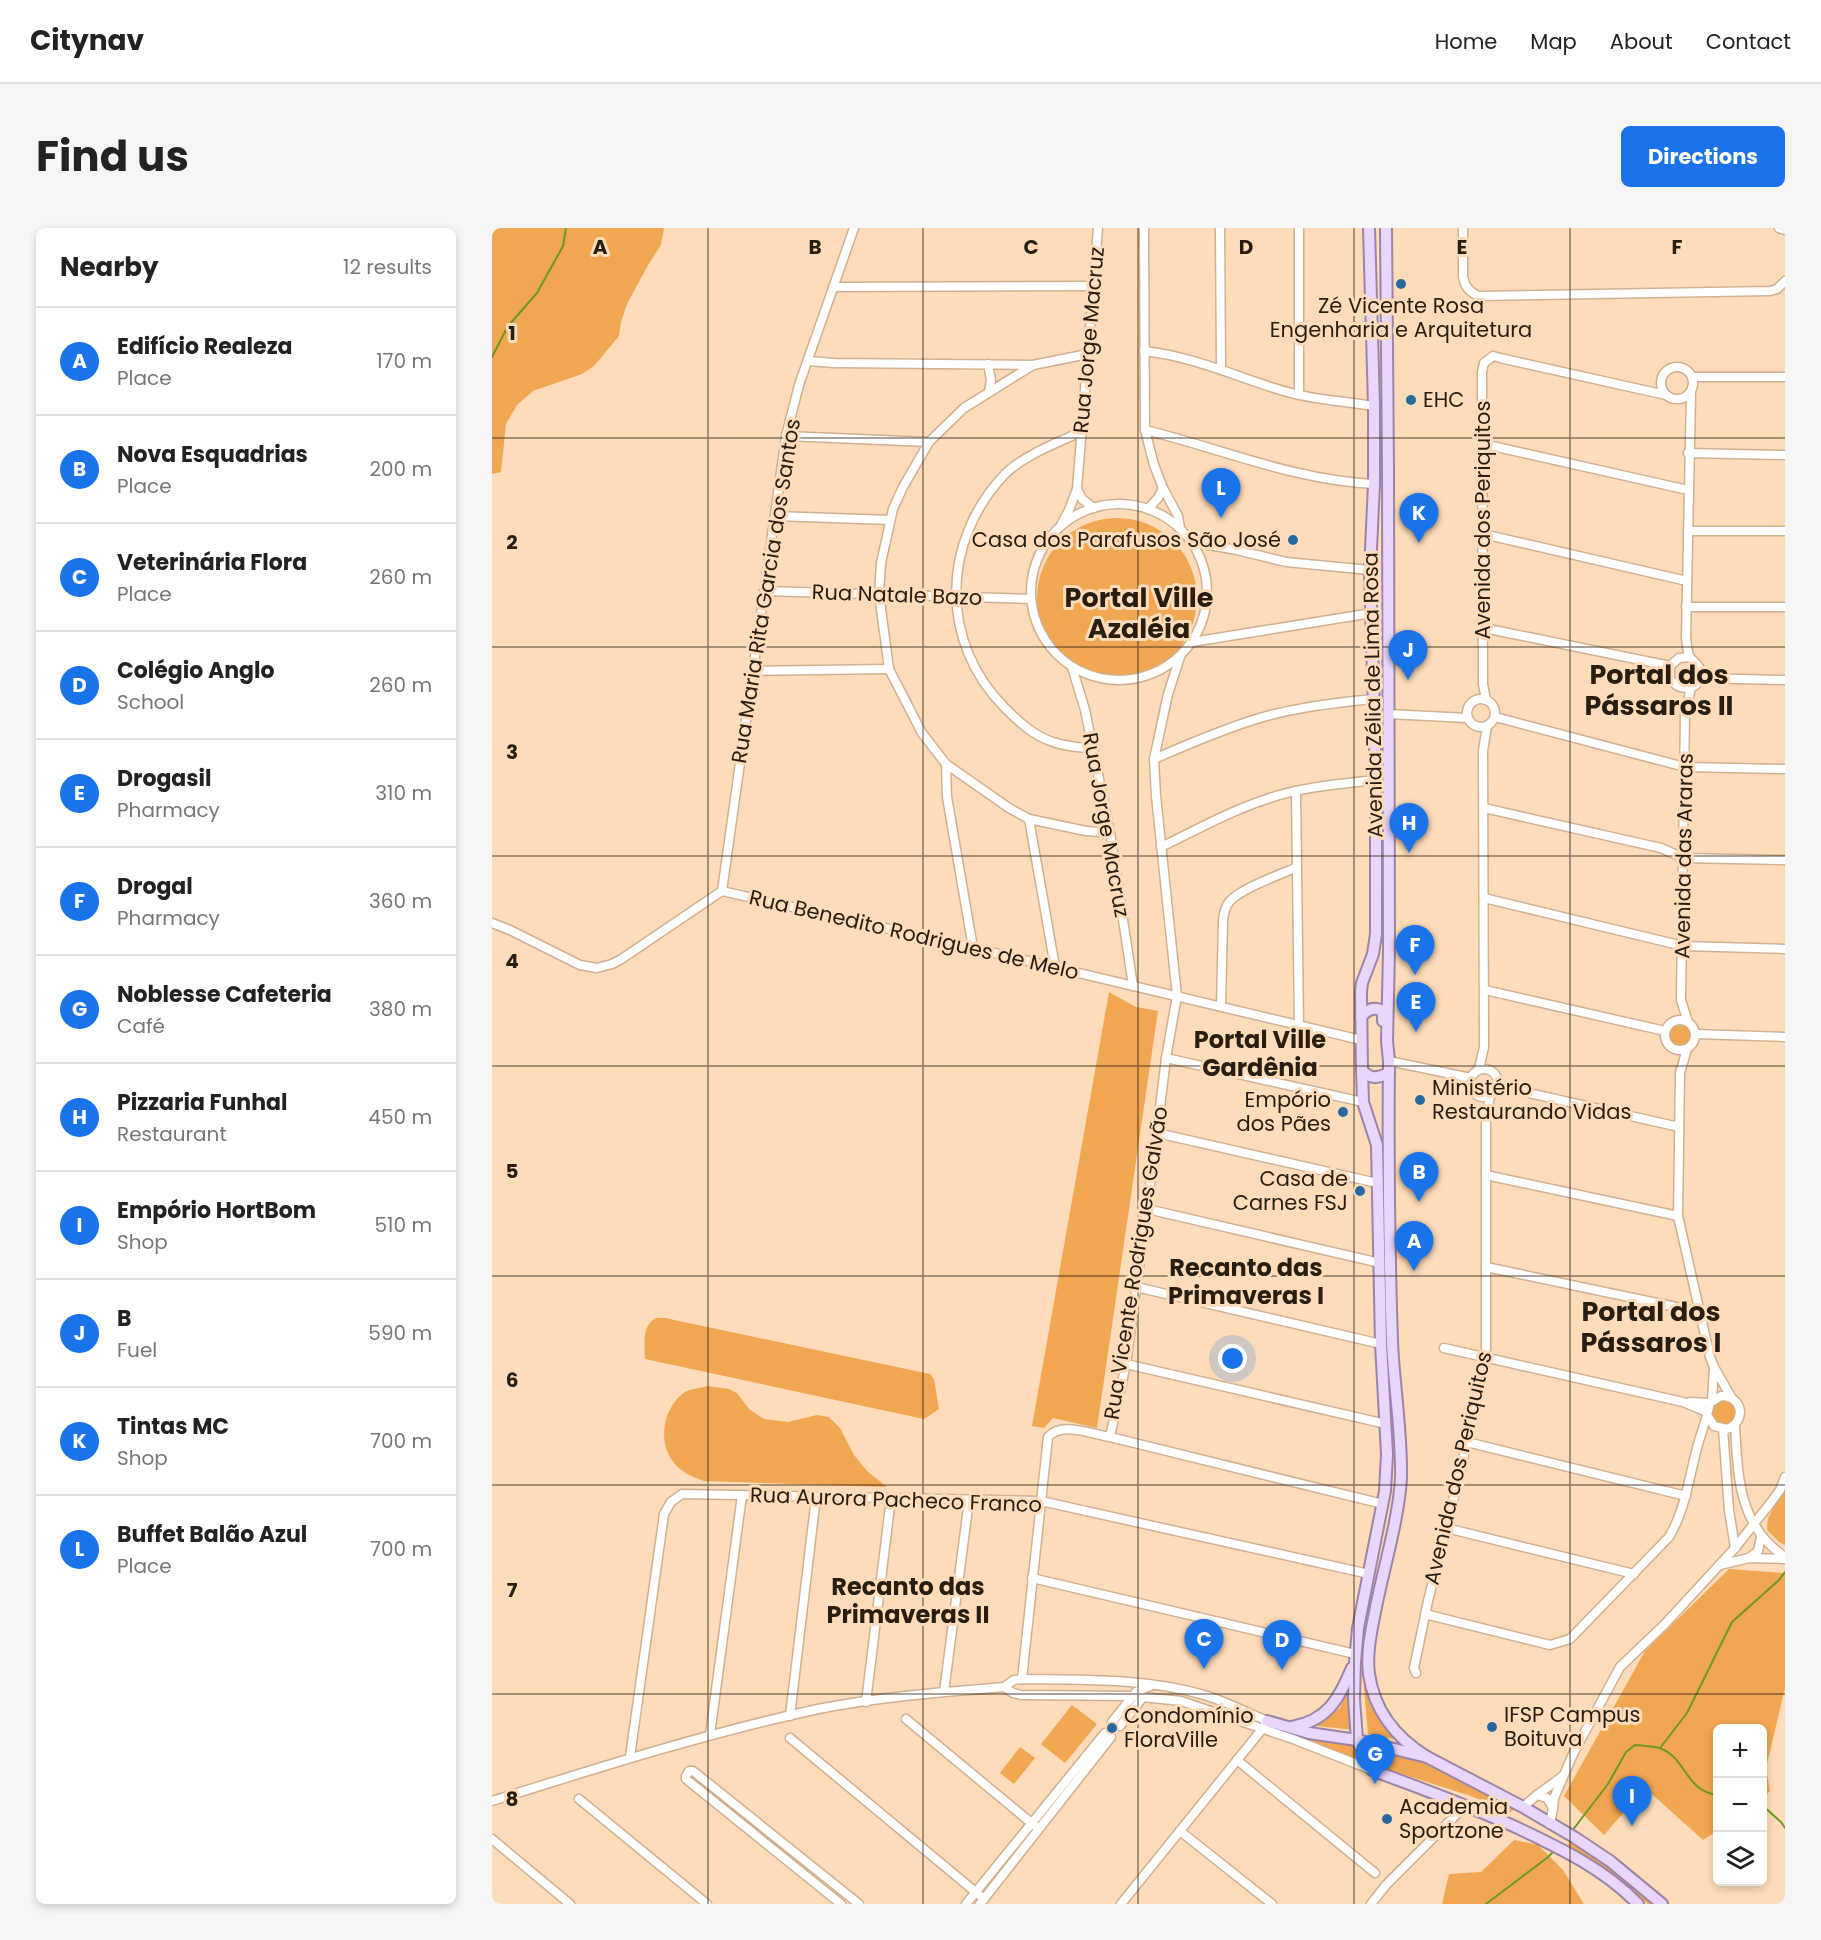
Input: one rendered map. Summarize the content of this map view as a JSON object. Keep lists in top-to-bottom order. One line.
{"streets":{"main road":["Avenida Zélia de Lima Rosa"],"street":["Rua Jorge Macruz","Avenida dos Periquitos","Rua Maria Rita Garcia dos Santos","Rua Natale Bazo","Avenida das Araras","Rua Benedito Rodrigues de Melo","Rua Vicente Rodrigues Galvão","Rua Aurora Pacheco Franco"]},"crossings":[["Rua Jorge Macruz","Rua Natale Bazo"],["Rua Jorge Macruz","Rua Benedito Rodrigues de Melo"],["Rua Jorge Macruz","Rua Vicente Rodrigues Galvão"],["Rua Maria Rita Garcia dos Santos","Rua Natale Bazo"],["Rua Maria Rita Garcia dos Santos","Rua Benedito Rodrigues de Melo"],["Rua Natale Bazo","Rua Vicente Rodrigues Galvão"],["Avenida Zélia de Lima Rosa","Rua Benedito Rodrigues de Melo"],["Avenida Zélia de Lima Rosa","Rua Aurora Pacheco Franco"],["Rua Benedito Rodrigues de Melo","Rua Vicente Rodrigues Galvão"],["Rua Vicente Rodrigues Galvão","Rua Aurora Pacheco Franco"]],"districts":["Portal Ville Azaléia","Portal dos Pássaros II","Portal Ville Gardênia","Recanto das Primaveras I","Portal dos Pássaros I","Recanto das Primaveras II"],"places":["Zé Vicente Rosa Engenharia e Arquitetura","EHC","Casa dos Parafusos São José","Ministério Restaurando Vidas","Empório dos Pães","Casa de Carnes FSJ","IFSP Campus Boituva","Condomínio FloraVille","Academia Sportzone"],"page":{"header":"Citynav","nav":["Home","Map","About","Contact"],"title":"Find us","buttons":"Directions","heading":["Nearby","12 results"],"list":[{"mark":"A","name":"Edifício Realeza","note":"Place","value":"170 m"},{"mark":"B","name":"Nova Esquadrias","note":"Place","value":"200 m"},{"mark":"C","name":"Veterinária Flora","note":"Place","value":"260 m"},{"mark":"D","name":"Colégio Anglo","note":"School","value":"260 m"},{"mark":"E","name":"Drogasil","note":"Pharmacy","value":"310 m"},{"mark":"F","name":"Drogal","note":"Pharmacy","value":"360 m"},{"mark":"G","name":"Noblesse Cafeteria","note":"Café","value":"380 m"},{"mark":"H","name":"Pizzaria Funhal","note":"Restaurant","value":"450 m"},{"mark":"I","name":"Empório HortBom","note":"Shop","value":"510 m"},{"mark":"J","name":"B","note":"Fuel","value":"590 m"},{"mark":"K","name":"Tintas MC","note":"Shop","value":"700 m"},{"mark":"L","name":"Buffet Balão Azul","note":"Place","value":"700 m"}],"pins":["L","K","J","H","F","E","B","A","C","D","G","I"],"map_buttons":["+","−"]},"grid":{"columns":["A","B","C","D","E","F"],"rows":["1","2","3","4","5","6","7","8"]}}
